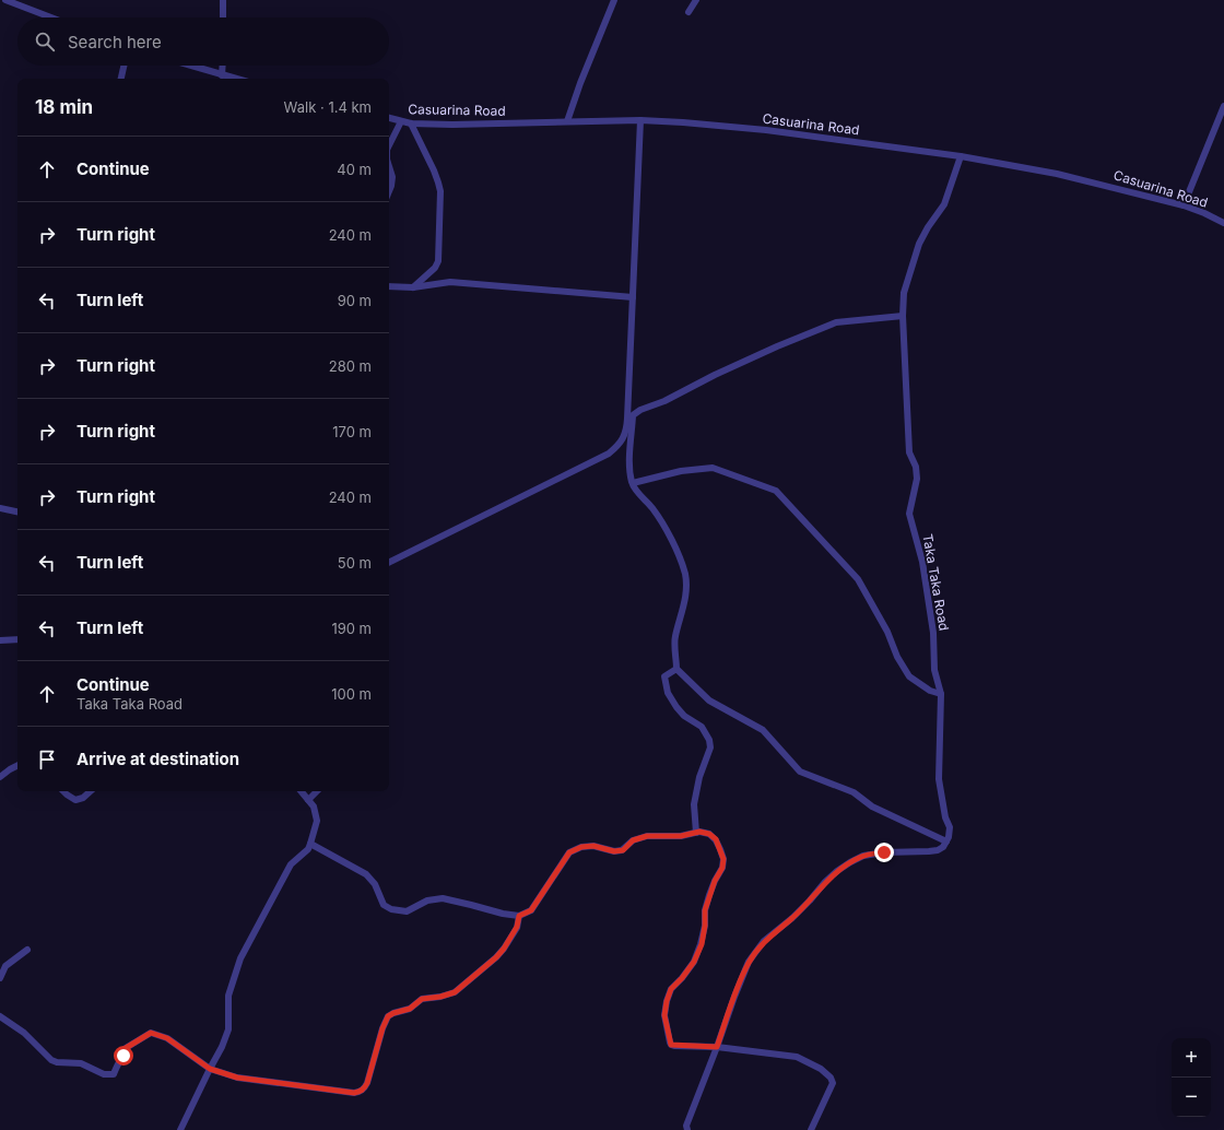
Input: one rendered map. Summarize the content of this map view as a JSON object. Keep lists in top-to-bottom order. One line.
{"streets":{"street":["Casuarina Road","Taka Taka Road"]},"crossings":[["Casuarina Road","Taka Taka Road"]],"page":{"search":"Search here","heading":["18 min","Walk · 1.4 km"],"list":[["Continue","40 m"],["Turn right","240 m"],["Turn left","90 m"],["Turn right","280 m"],["Turn right","170 m"],["Turn right","240 m"],["Turn left","50 m"],["Turn left","190 m"],["Continue","Taka Taka Road","100 m"],"Arrive at destination"],"map_buttons":["+","−"]}}
